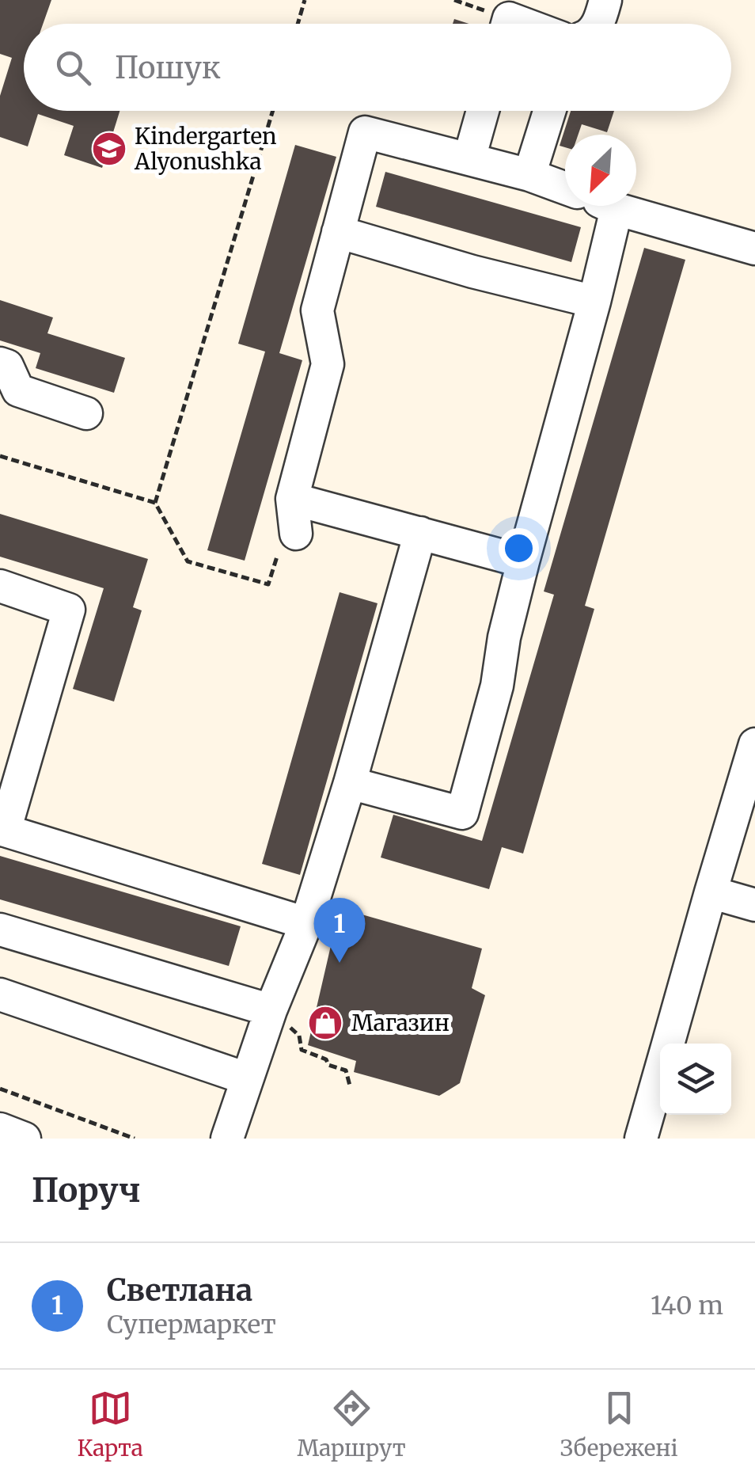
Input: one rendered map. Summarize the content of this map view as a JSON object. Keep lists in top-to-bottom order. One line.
{"places":{"school or university":["Kindergarten Alyonushka"],"shop":["Магазин"]},"north":"bottom left","page":{"search":"Пошук","pins":"1","heading":"Поруч","list":[{"mark":"1","name":"Светлана","note":"Супермаркет","value":"140 m"}],"nav":["Карта","Маршрут","Збережені"]}}
